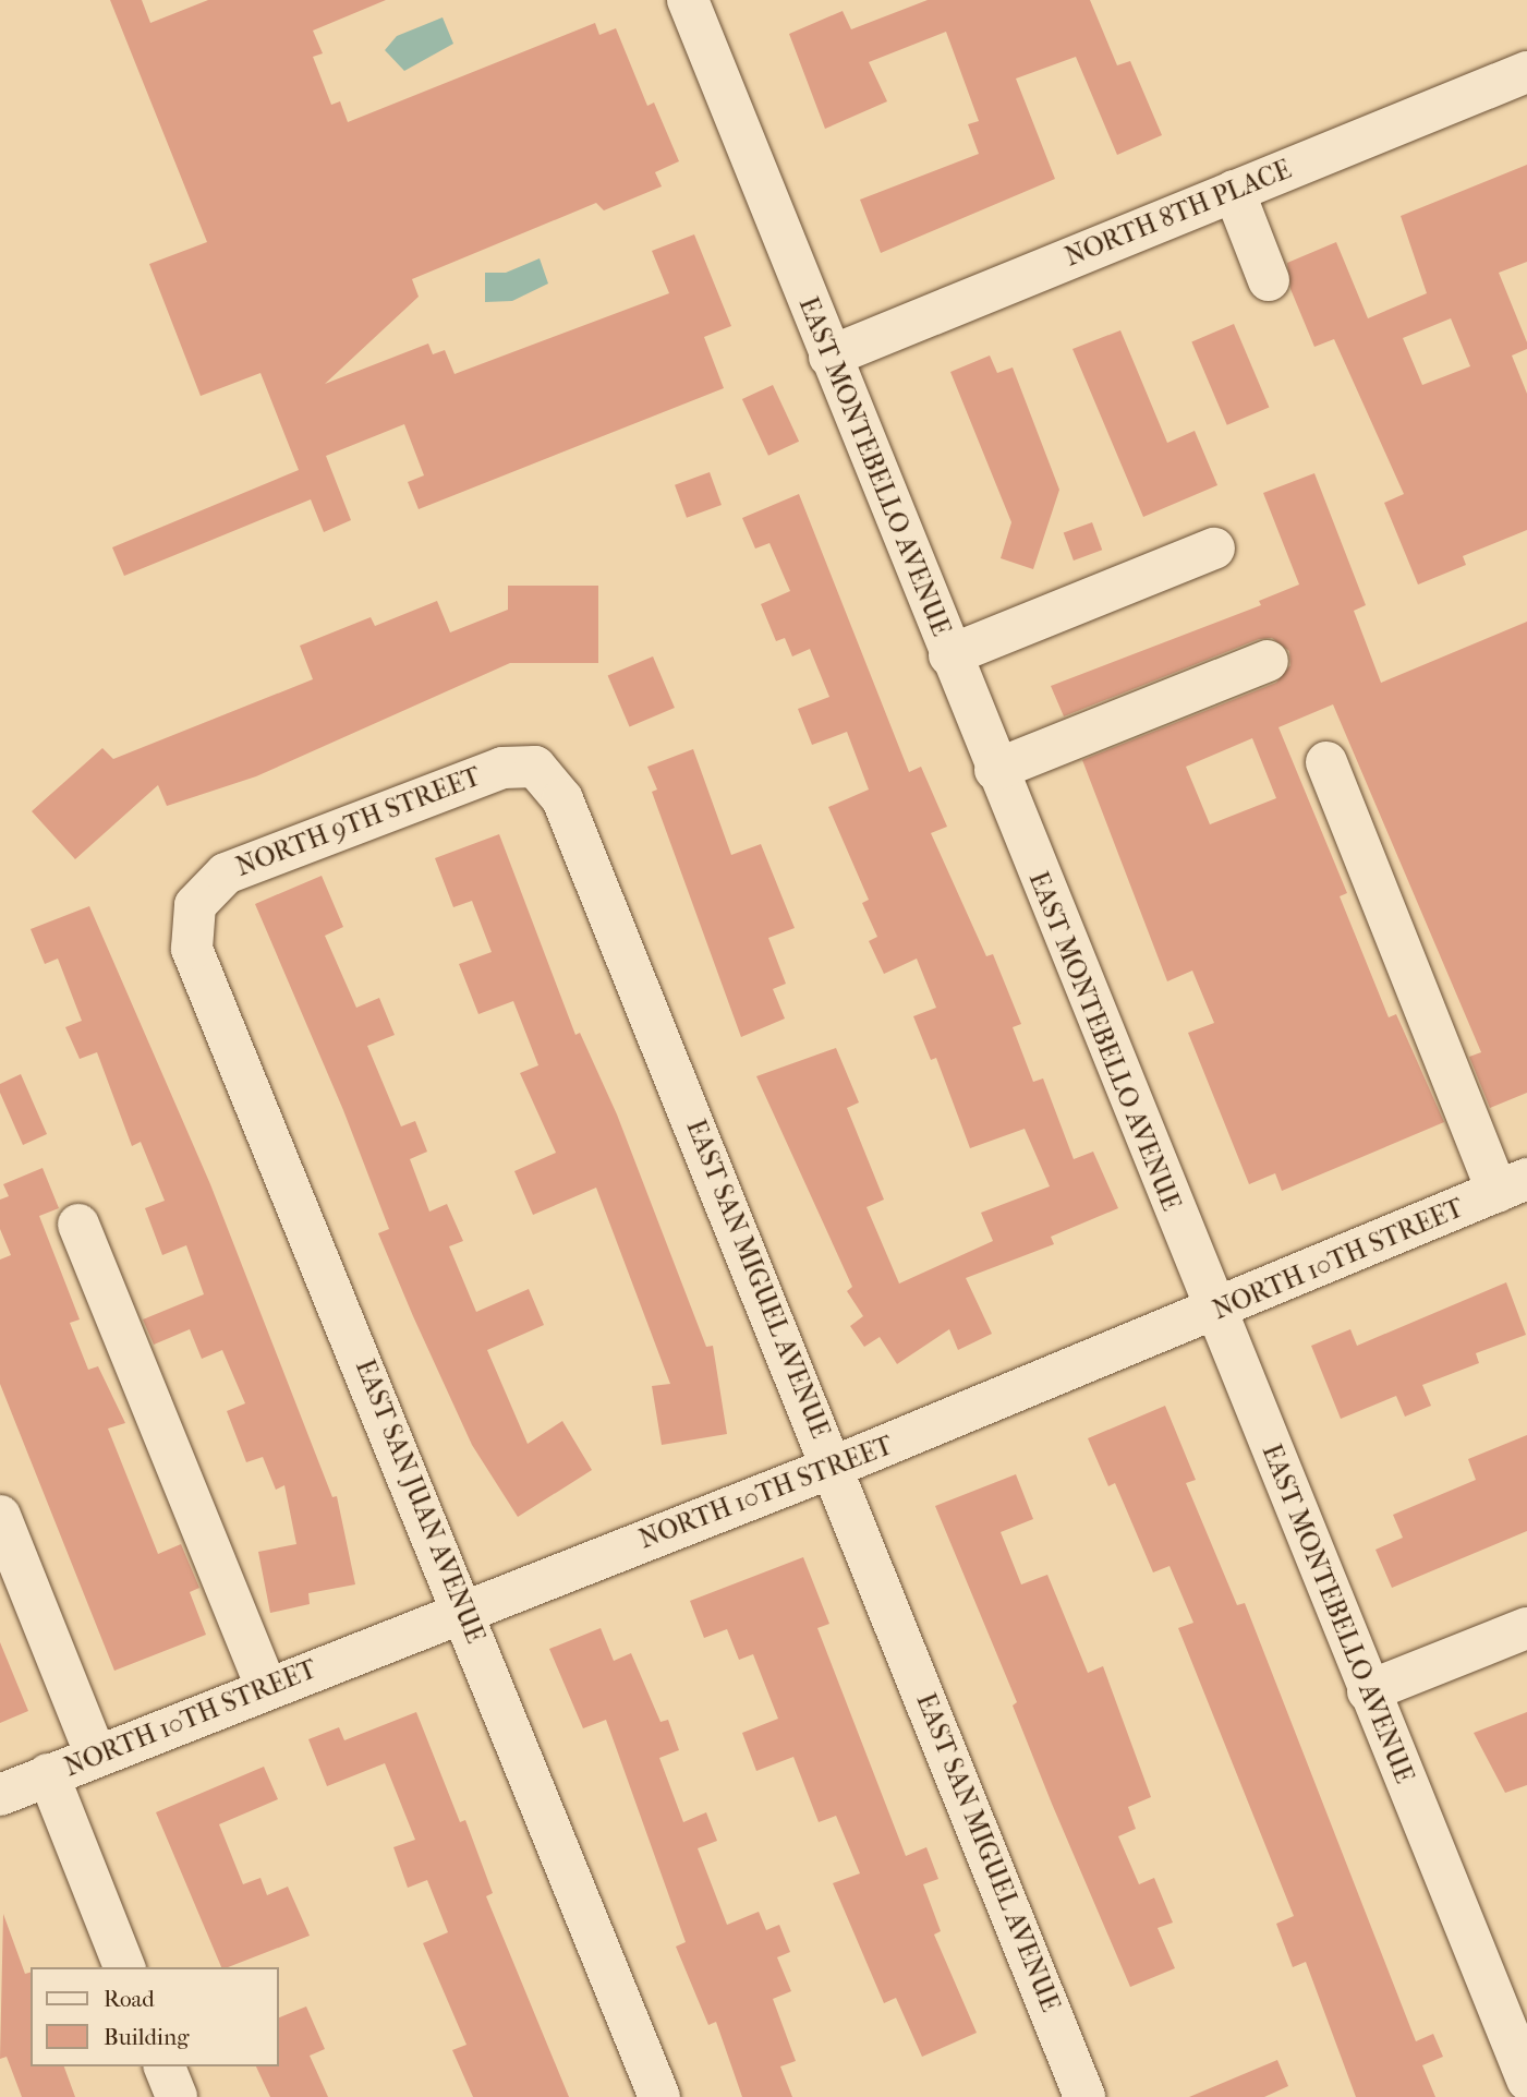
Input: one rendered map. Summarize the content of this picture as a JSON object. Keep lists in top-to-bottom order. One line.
{"streets":{"street":["NORTH 8TH PLACE","EAST MONTEBELLO AVENUE","NORTH 9TH STREET","NORTH 10TH STREET","EAST SAN MIGUEL AVENUE","EAST SAN JUAN AVENUE"]},"crossings":[["NORTH 8TH PLACE","EAST MONTEBELLO AVENUE"],["EAST MONTEBELLO AVENUE","NORTH 10TH STREET"],["NORTH 9TH STREET","EAST SAN MIGUEL AVENUE"],["NORTH 9TH STREET","EAST SAN JUAN AVENUE"],["NORTH 10TH STREET","EAST SAN MIGUEL AVENUE"],["NORTH 10TH STREET","EAST SAN JUAN AVENUE"]],"legend":["Road","Building"]}
